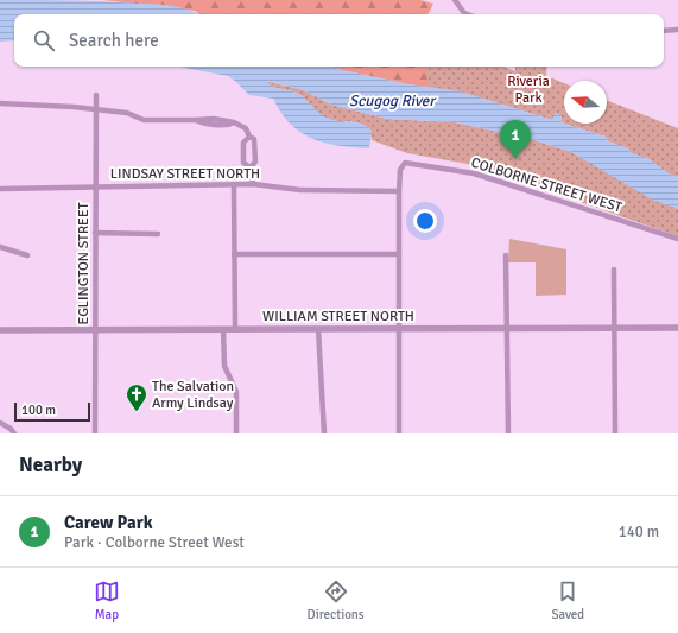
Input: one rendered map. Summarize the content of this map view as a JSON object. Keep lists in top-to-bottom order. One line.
{"streets":{"street":["LINDSAY STREET NORTH","COLBORNE STREET WEST","EGLINGTON STREET","WILLIAM STREET NORTH"]},"crossings":[["LINDSAY STREET NORTH","COLBORNE STREET WEST"],["LINDSAY STREET NORTH","EGLINGTON STREET"],["EGLINGTON STREET","WILLIAM STREET NORTH"]],"water":["Scugog River"],"parks":["Riveria Park"],"places":{"church":["The Salvation Army Lindsay"]},"scale_bar":"100 m","north":"left","page":{"search":"Search here","pins":"1","scale":"100 m","heading":"Nearby","list":[{"mark":"1","name":"Carew Park","note":"Park · Colborne Street West","value":"140 m"}],"nav":["Map","Directions","Saved"]}}
